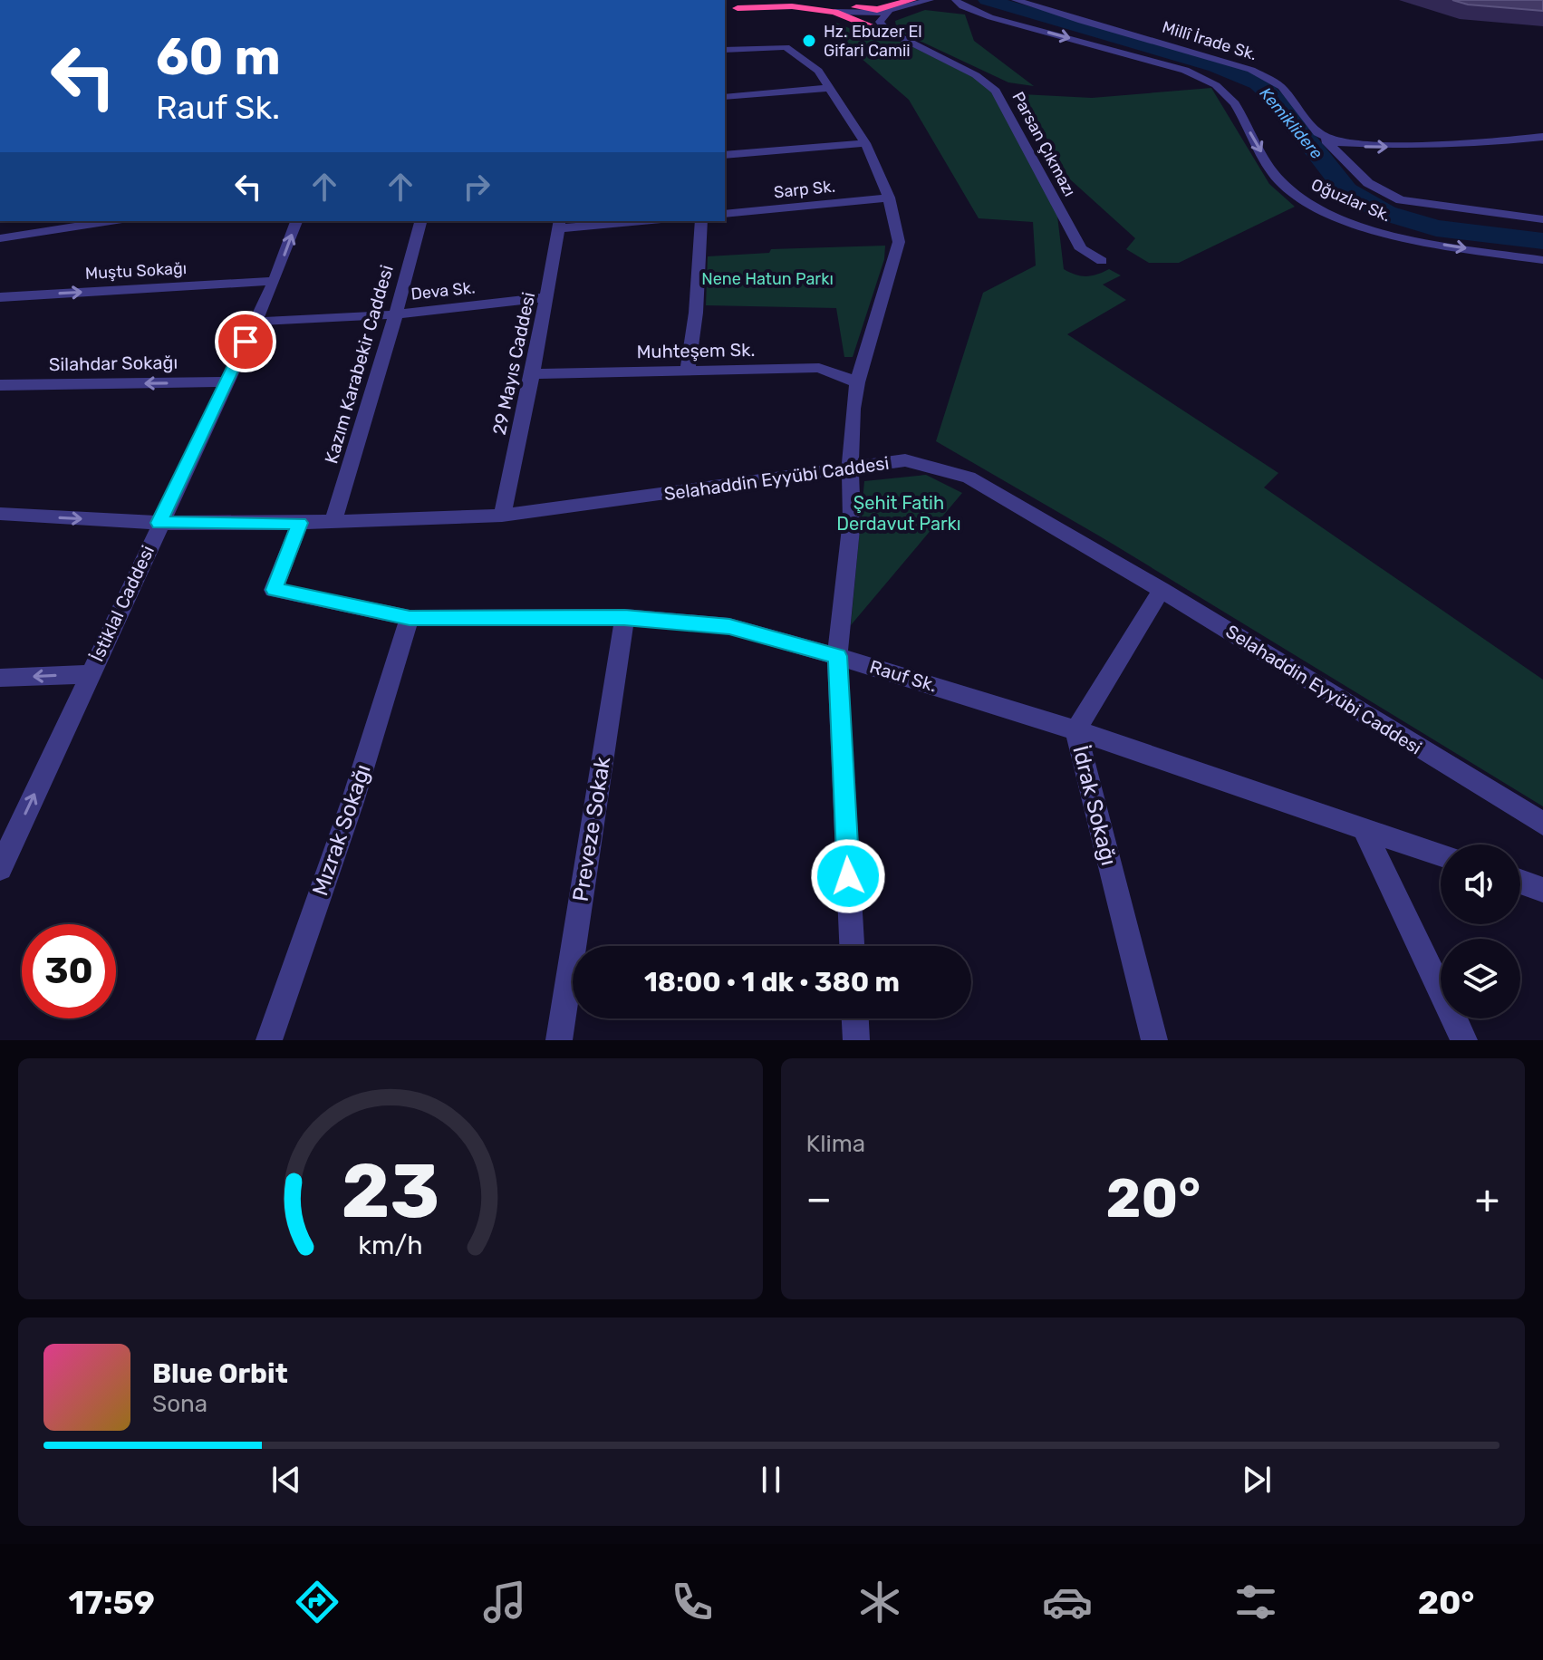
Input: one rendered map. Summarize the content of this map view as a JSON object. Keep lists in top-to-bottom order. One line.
{"streets":{"street":["Millî İrade Sk.","Parsan Çıkmazı","Sarp Sk.","Oğuzlar Sk.","Muştu Sokağı","Deva Sk.","Muhteşem Sk.","Silahdar Sokağı","29 Mayıs Caddesi","Kazım Karabekir Caddesi","Selahaddin Eyyübi Caddesi","İstiklal Caddesi","Rauf Sk.","İdrak Sokağı","Preveze Sokak","Mızrak Sokağı"]},"crossings":[["Muştu Sokağı","İstiklal Caddesi"],["Deva Sk.","29 Mayıs Caddesi"],["Deva Sk.","Kazım Karabekir Caddesi"],["Deva Sk.","İstiklal Caddesi"],["Muhteşem Sk.","29 Mayıs Caddesi"],["Silahdar Sokağı","İstiklal Caddesi"],["29 Mayıs Caddesi","Selahaddin Eyyübi Caddesi"],["Kazım Karabekir Caddesi","Selahaddin Eyyübi Caddesi"],["Selahaddin Eyyübi Caddesi","İstiklal Caddesi"],["Selahaddin Eyyübi Caddesi","Rauf Sk."],["Selahaddin Eyyübi Caddesi","İdrak Sokağı"],["Rauf Sk.","İdrak Sokağı"],["Rauf Sk.","Preveze Sokak"],["Rauf Sk.","Mızrak Sokağı"]],"one_way":["İstiklal Caddesi"],"water":["Kemiklidere"],"parks":["Nene Hatun Parkı","Şehit Fatih Derdavut Parkı"],"places":["Hz. Ebuzer El Gifari Camii"],"page":{"turn":["60 m","Rauf Sk."],"limit":"30","trip":"18:00 · 1 dk · 380 m","tile":"Klima","heat":["−","20°","+"],"song":["Blue Orbit","Sona"],"tabs":["17:59","20°"],"gauge":["23","km/h"]}}
